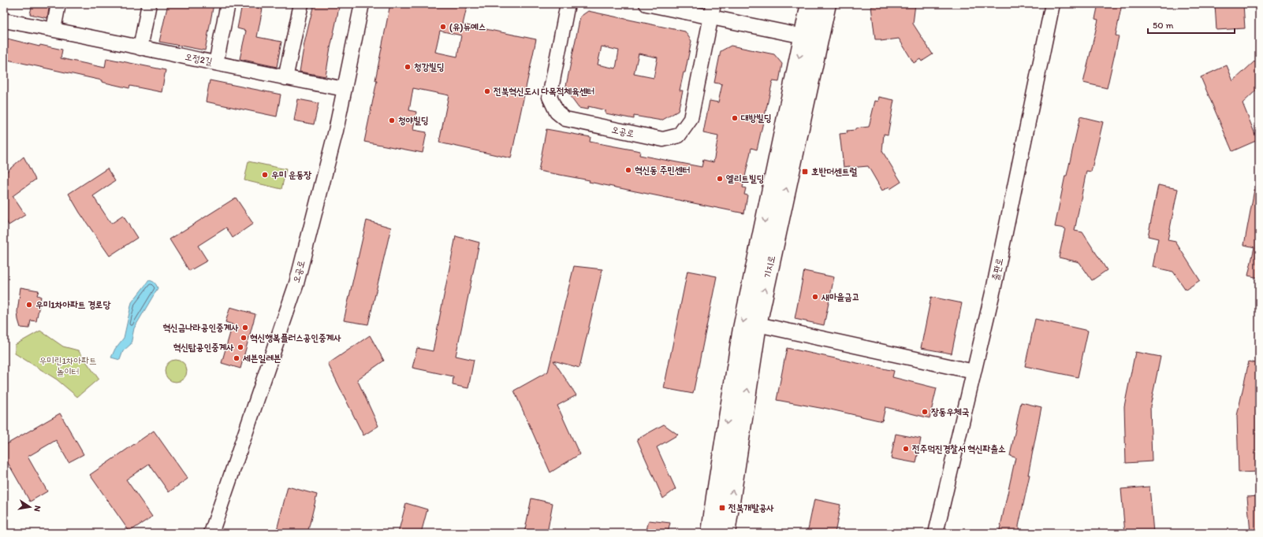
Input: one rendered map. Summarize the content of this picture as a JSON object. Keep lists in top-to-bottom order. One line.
{"streets":{"street":["오정2길","오공로","기지로","출판로"]},"crossings":[["오정2길","오공로"]],"parks":["우미린1차아파트 놀이터"],"places":{"other":["(유)뉴예스","청강빌딩","전북혁신도시 다목적체육센터","대방빌딩","청야빌딩","혁신동 주민센터","우미 운동장","엘리트빌딩","새마을금고","우미1차아파트 경로당","혁신금나라공인중계사","혁신행복플러스공인중계사","혁신탑공인중계사","세븐일레븐","장동우체국","전주덕진경찰서 혁신파출소"],"transit":["호반더센트럴","전북개발공사"]},"scale_bar":"50 m","north":"right"}
